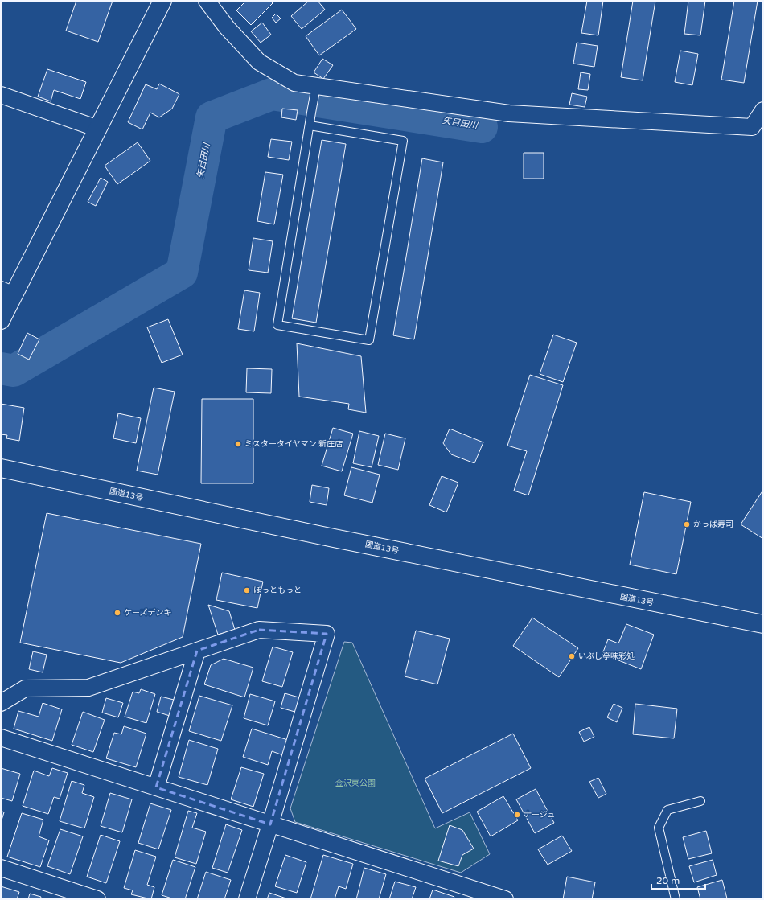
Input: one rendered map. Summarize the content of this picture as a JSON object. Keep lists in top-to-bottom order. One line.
{"streets":{"main road":["国道13号"]},"water":["矢目田川"],"parks":["金沢東公園"],"places":["ミスタータイヤマン 新庄店","かっぱ寿司","ほっともっと","ケーズデンキ","いぶし亭味彩処","ナージュ"],"scale_bar":"20 m"}
